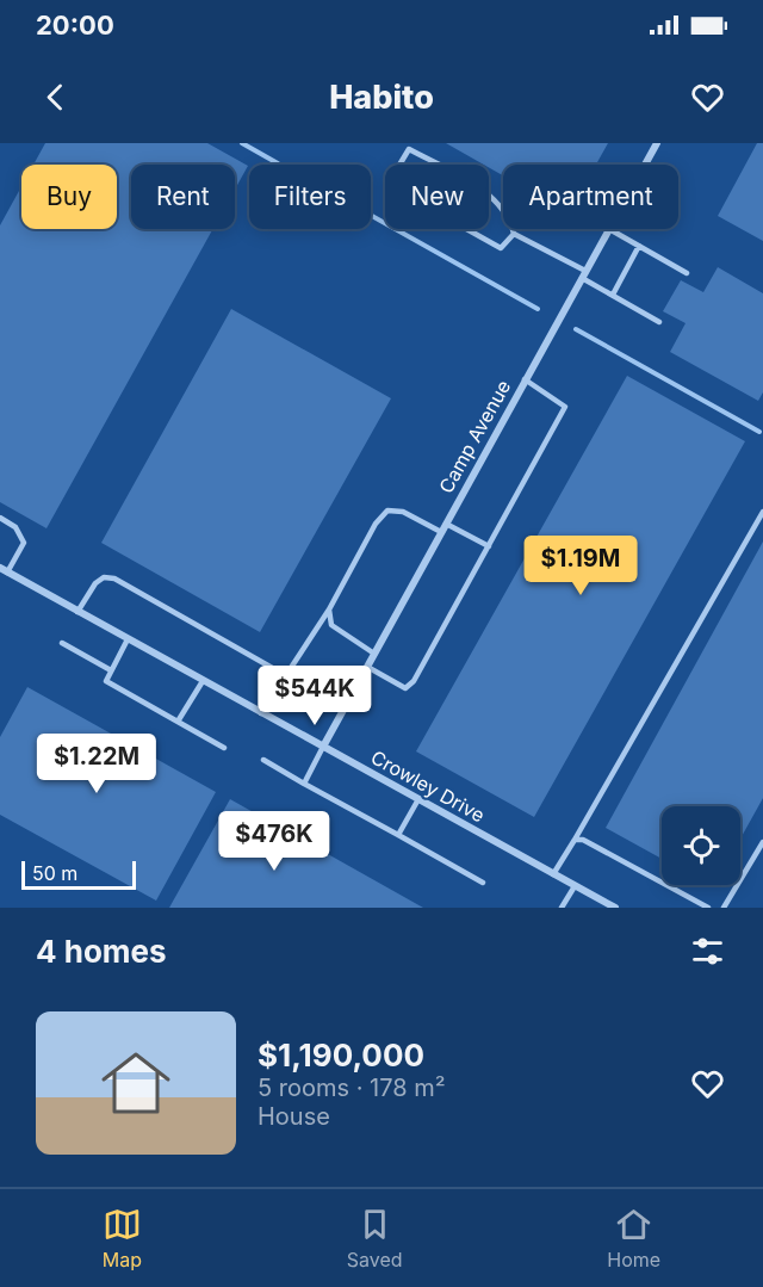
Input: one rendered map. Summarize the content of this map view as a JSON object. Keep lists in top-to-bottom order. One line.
{"streets":{"street":["Camp Avenue","Crowley Drive"]},"crossings":[["Camp Avenue","Crowley Drive"]],"scale_bar":"50 m","page":{"status":"20:00","header":"Habito","chip":["Buy","Rent","Filters","New","Apartment"],"price":["$1.19M","$544K","$1.22M","$476K"],"scale":"50 m","heading":"4 homes","list":[{"name":"$1,190,000","note":"5 rooms · 178 m² · House"}],"tabs":["Map","Saved","Home"]}}
